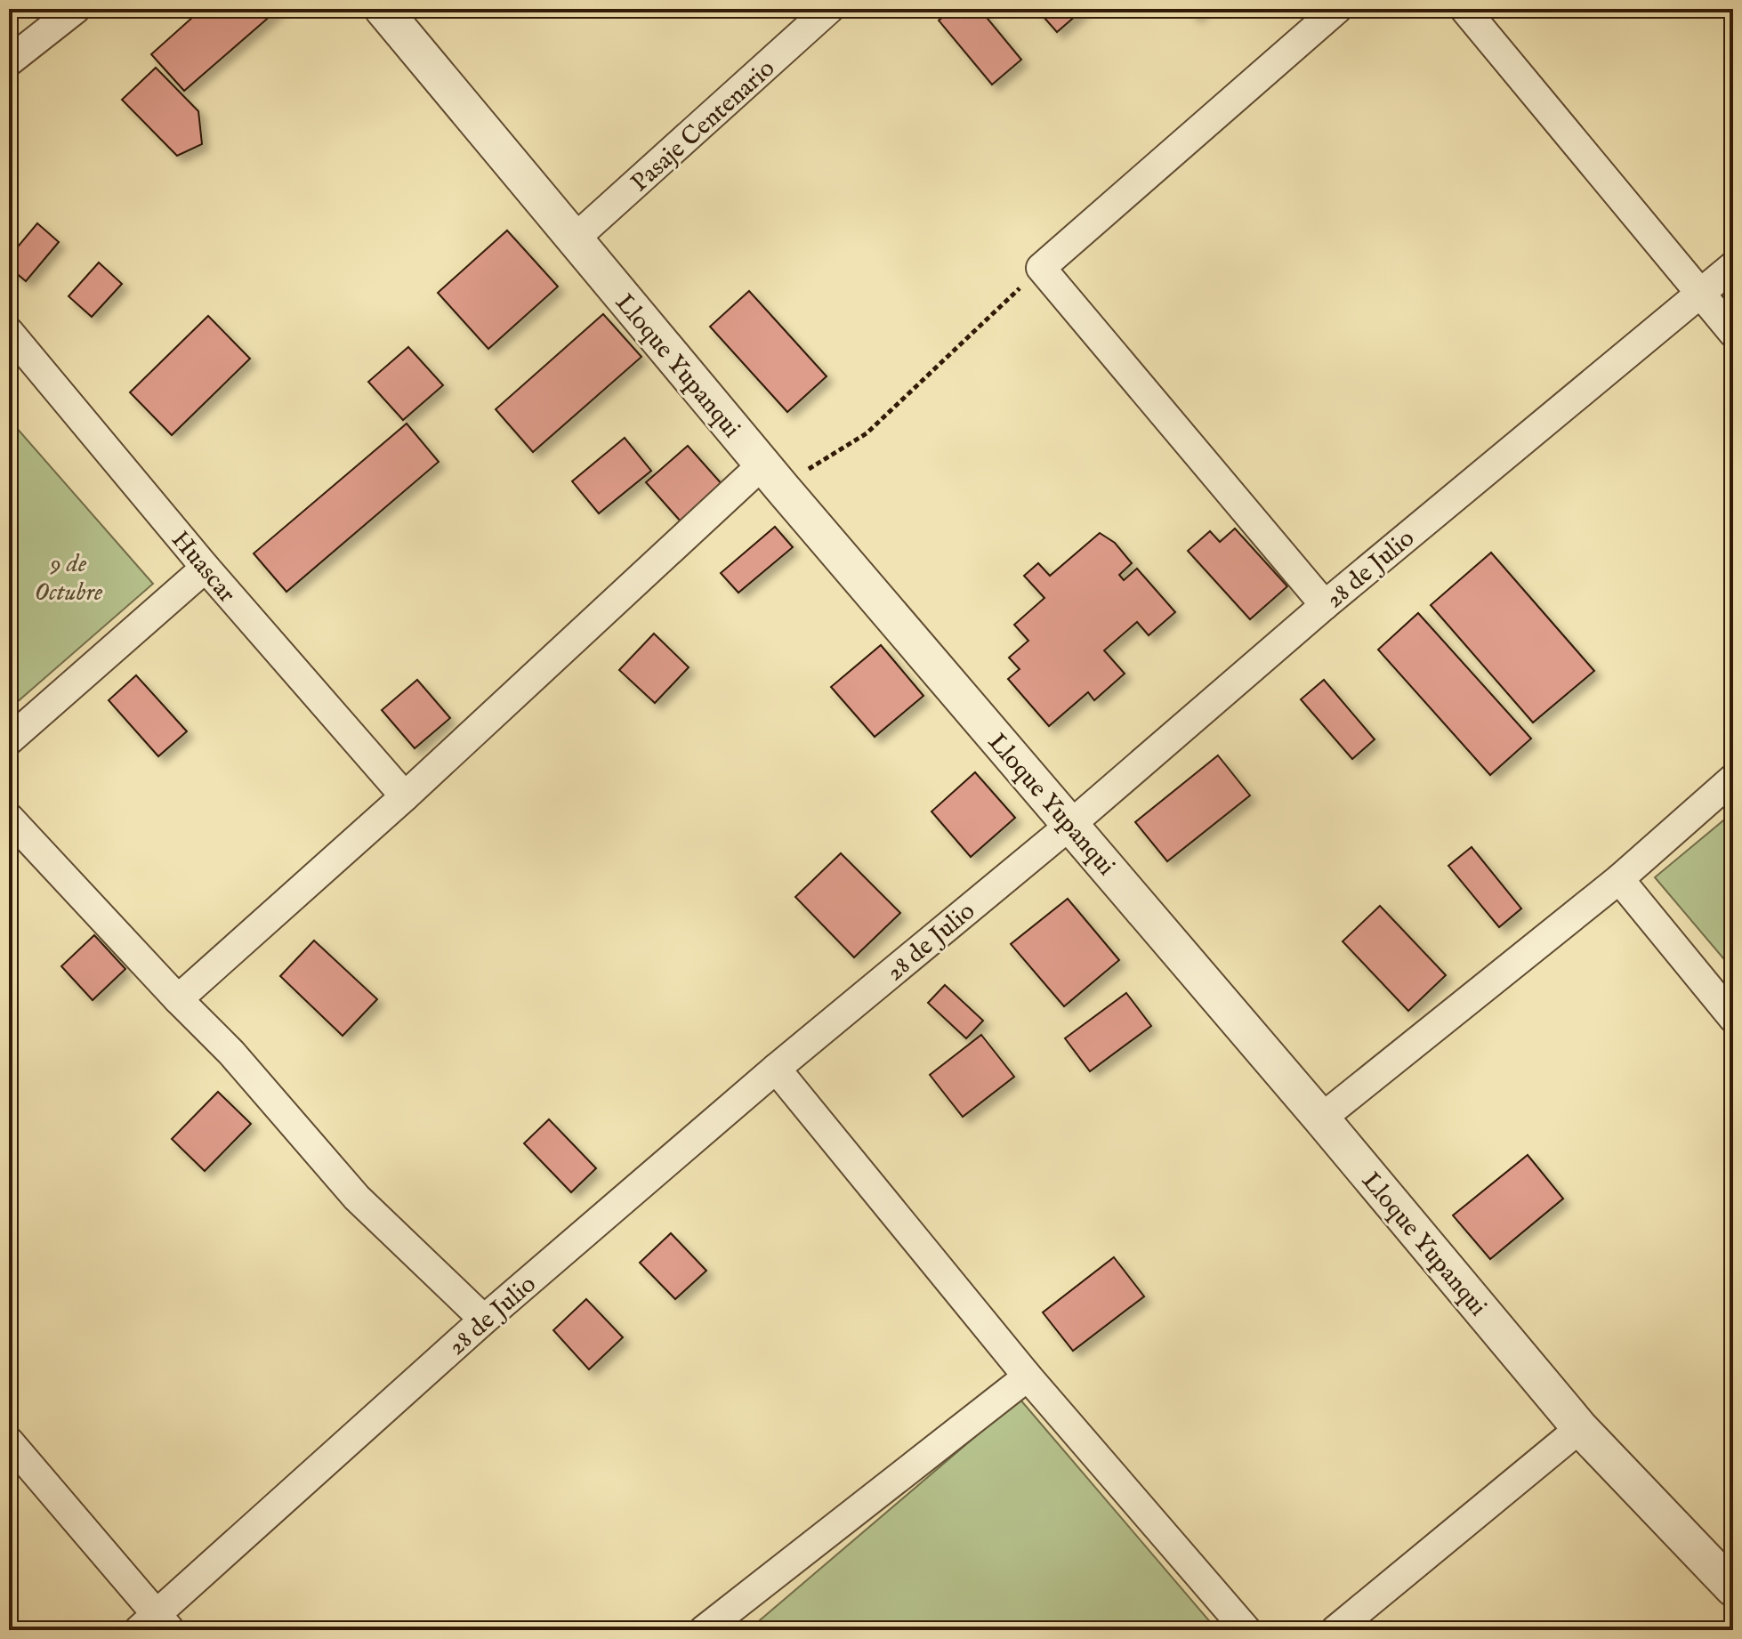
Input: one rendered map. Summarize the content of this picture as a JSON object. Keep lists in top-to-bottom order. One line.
{"streets":{"street":["Pasaje Centenario","Lloque Yupanqui","Huascar","28 de Julio"]},"crossings":[["Pasaje Centenario","Lloque Yupanqui"],["Lloque Yupanqui","28 de Julio"]],"parks":["9 de Octubre"]}
